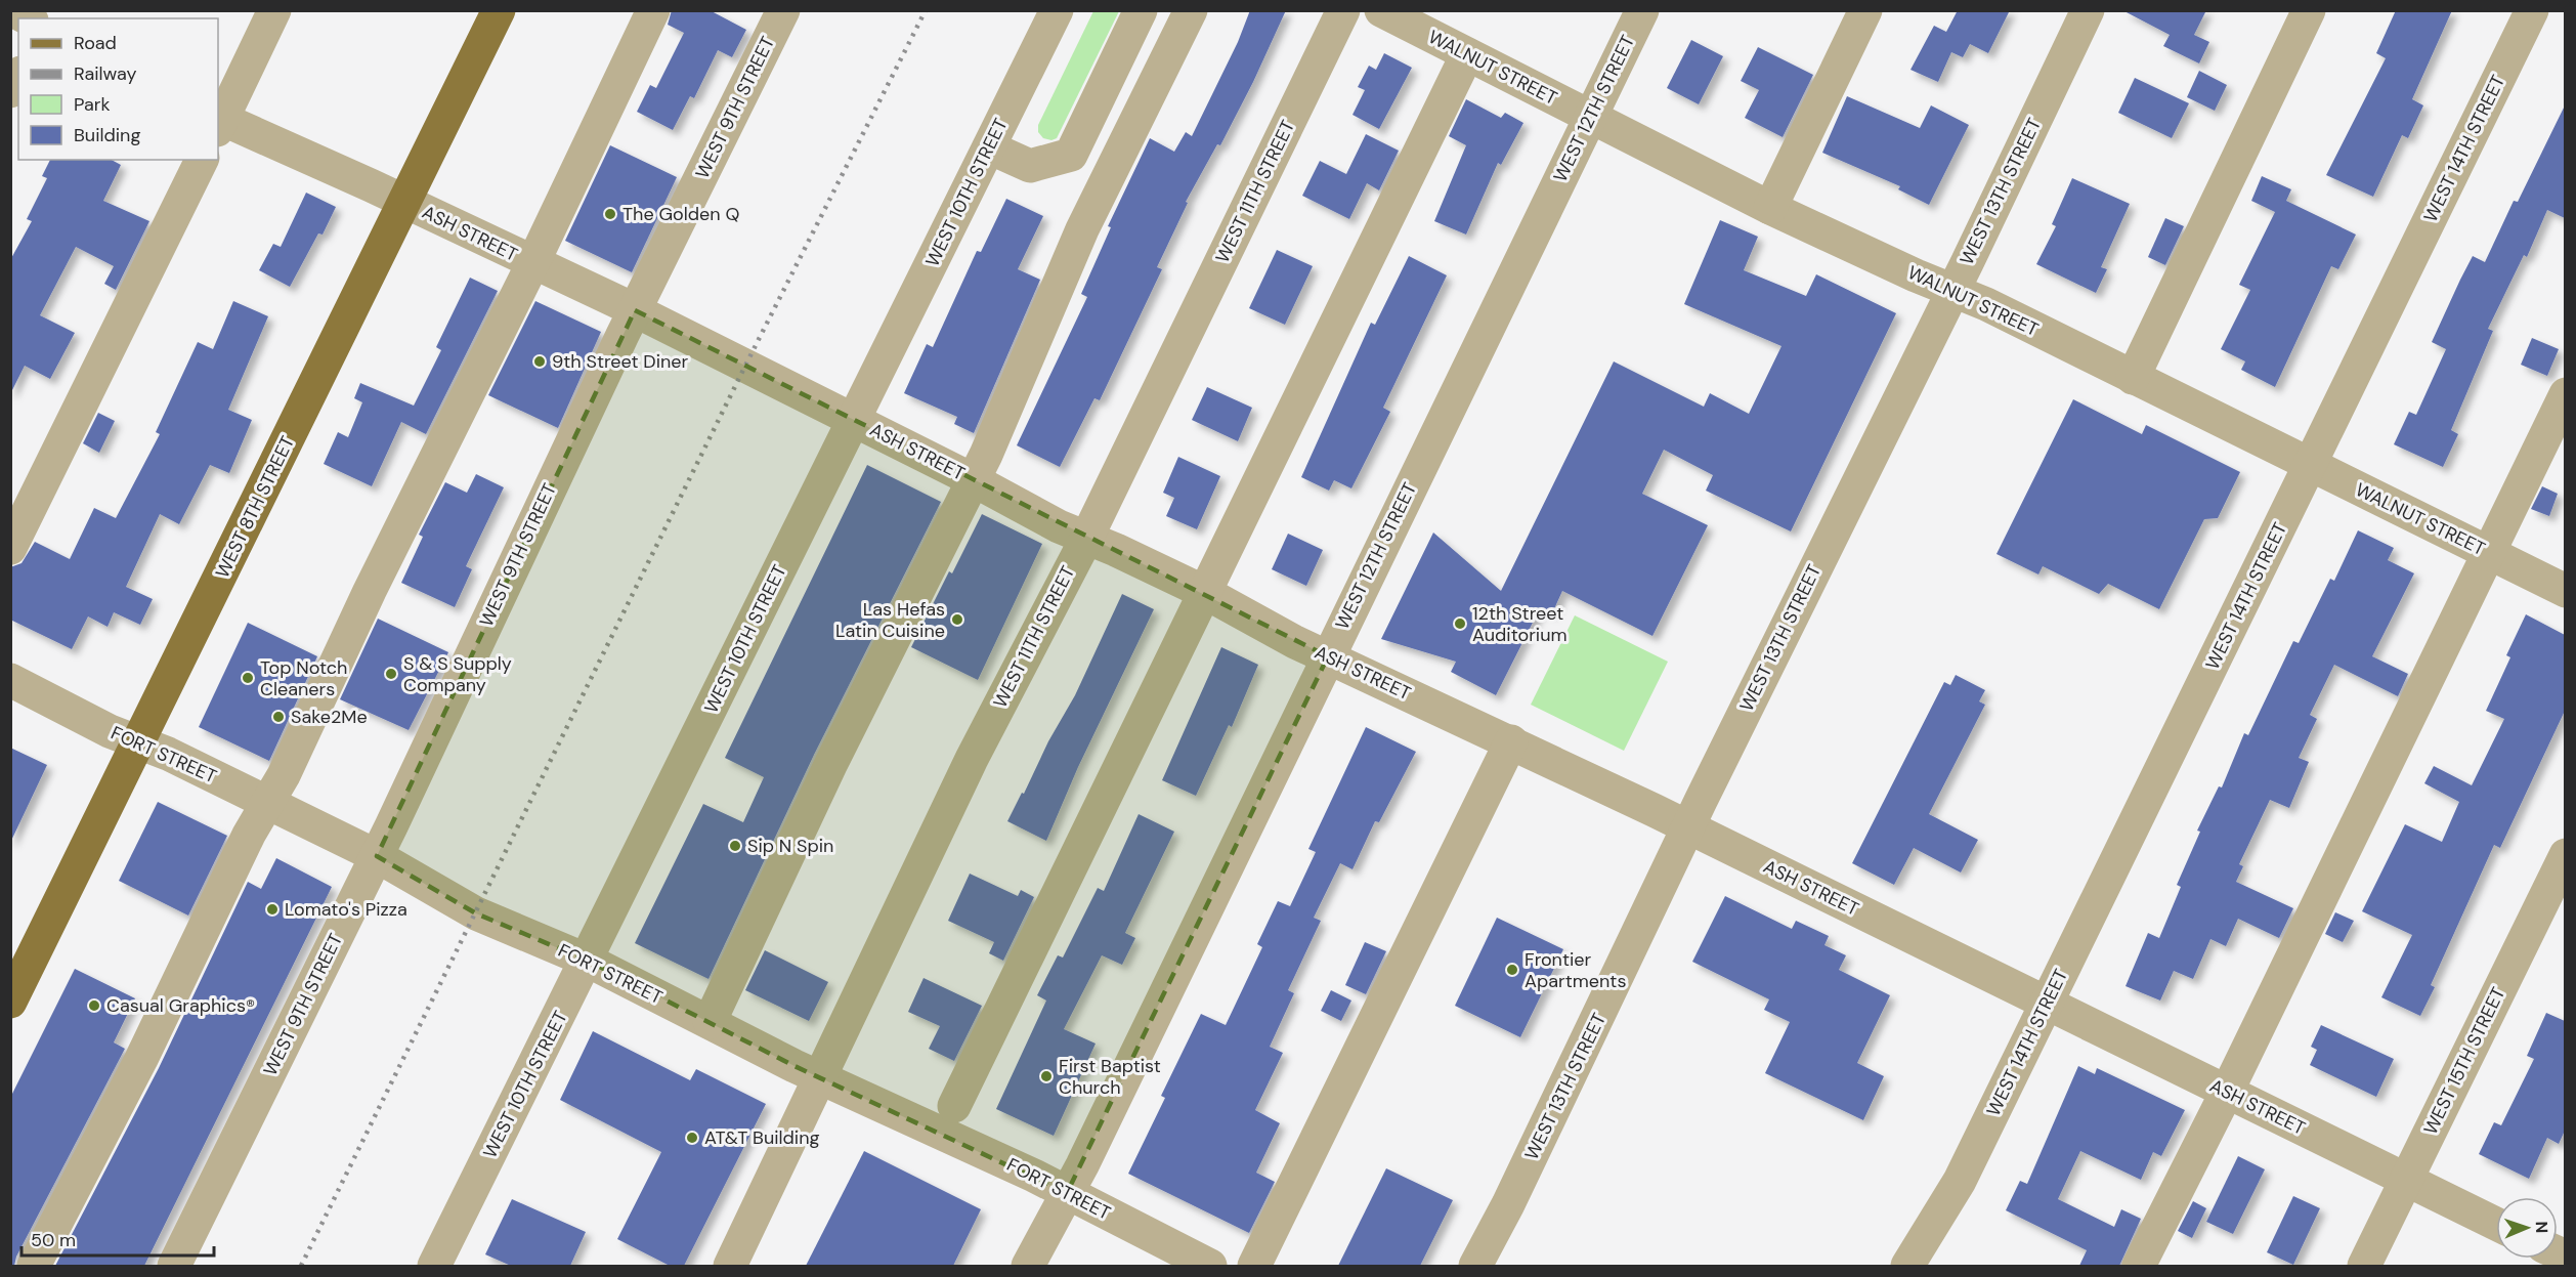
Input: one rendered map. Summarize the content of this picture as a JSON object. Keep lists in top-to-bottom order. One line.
{"streets":{"main road":["WEST 8TH STREET"],"street":["WALNUT STREET","WEST 9TH STREET","WEST 12TH STREET","WEST 14TH STREET","WEST 11TH STREET","WEST 13TH STREET","WEST 10TH STREET","ASH STREET","FORT STREET","WEST 15TH STREET"]},"crossings":[["WALNUT STREET","WEST 12TH STREET"],["WALNUT STREET","WEST 14TH STREET"],["WALNUT STREET","WEST 13TH STREET"],["WEST 9TH STREET","ASH STREET"],["WEST 9TH STREET","FORT STREET"],["WEST 12TH STREET","ASH STREET"],["WEST 12TH STREET","FORT STREET"],["WEST 14TH STREET","ASH STREET"],["WEST 11TH STREET","ASH STREET"],["WEST 11TH STREET","FORT STREET"],["WEST 13TH STREET","ASH STREET"],["WEST 10TH STREET","ASH STREET"],["WEST 10TH STREET","FORT STREET"],["ASH STREET","WEST 8TH STREET"],["ASH STREET","WEST 15TH STREET"],["WEST 8TH STREET","FORT STREET"]],"places":["The Golden Q","9th Street Diner","Las Hefas Latin Cuisine","12th Street Auditorium","S & S Supply Company","Top Notch Cleaners","Sake2Me","Sip N Spin","Lomato's Pizza","Frontier Apartments","Casual Graphics®","First Baptist Church","AT&T Building"],"legend":["Road","Railway","Park","Building"],"scale_bar":"50 m","north":"right"}
